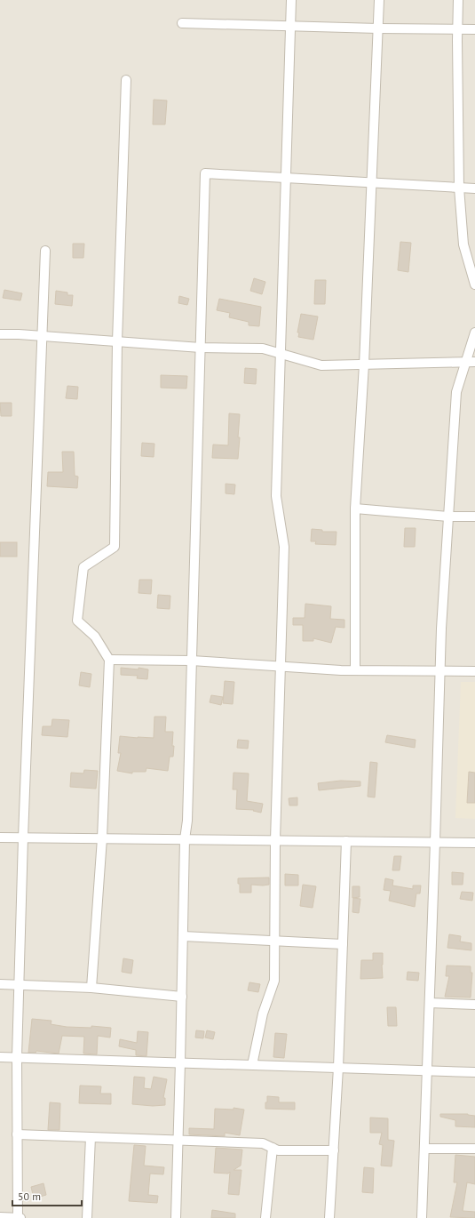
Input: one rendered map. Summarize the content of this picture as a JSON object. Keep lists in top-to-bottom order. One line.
{"scale_bar":"50 m"}
